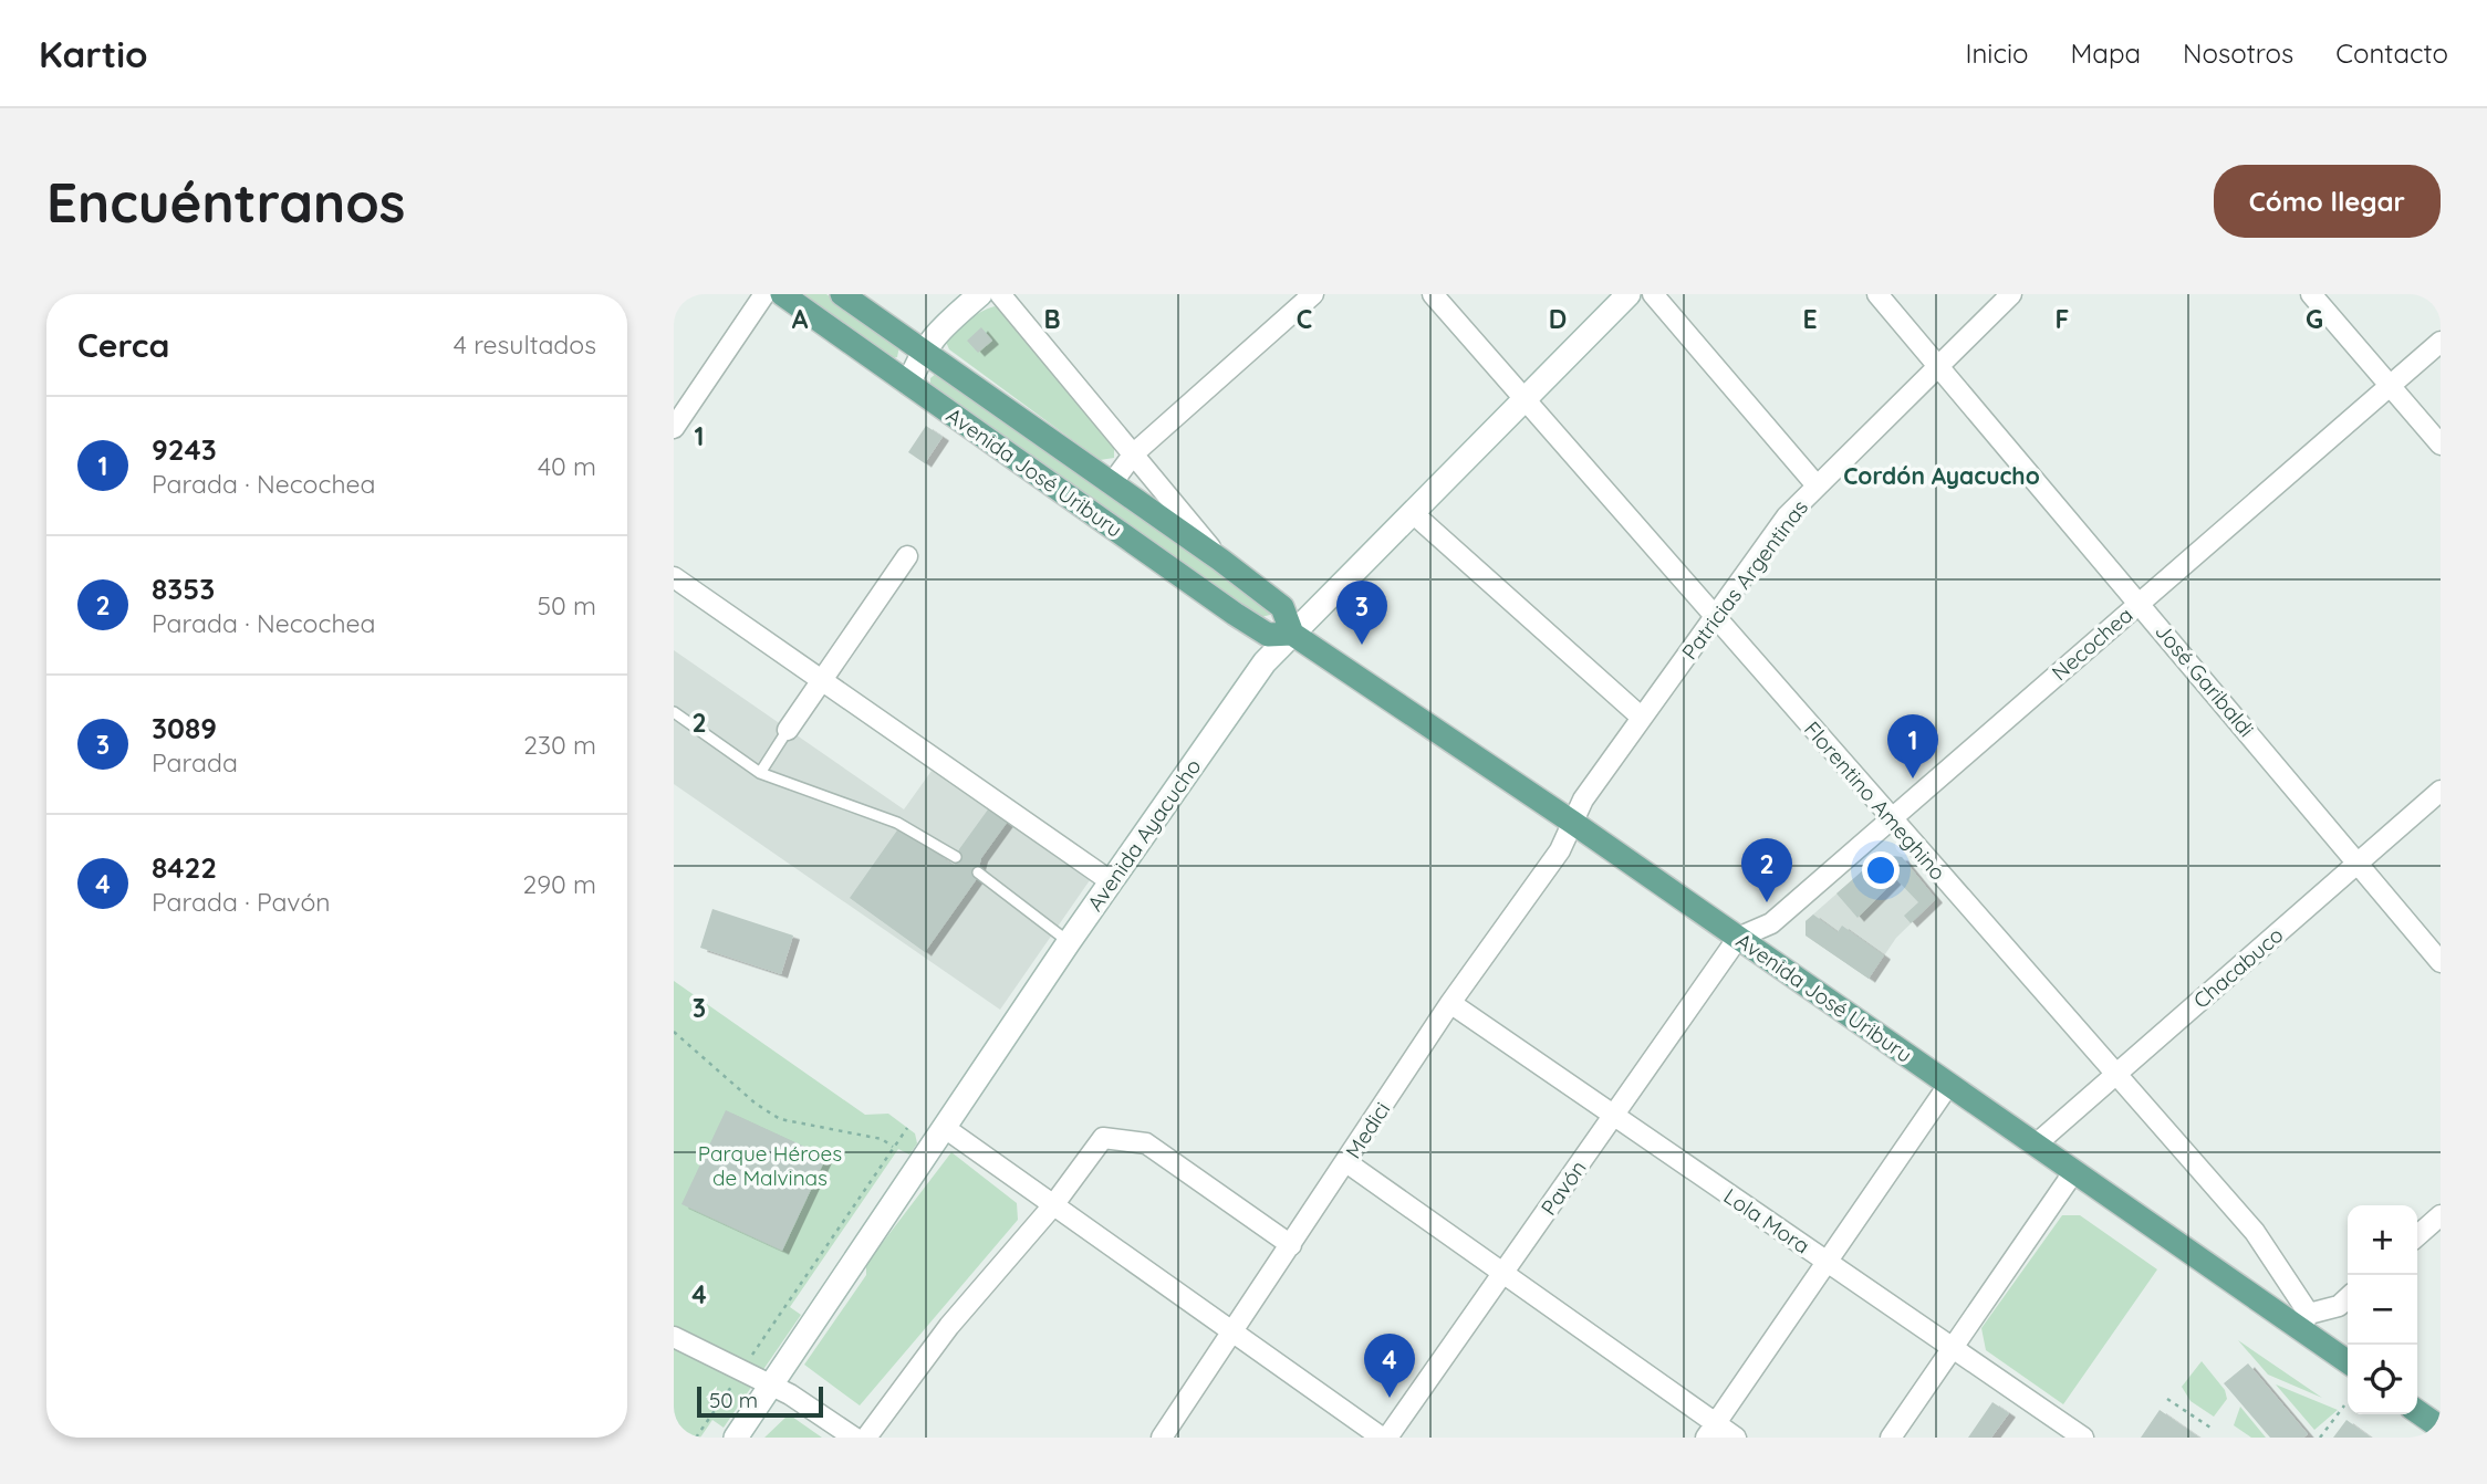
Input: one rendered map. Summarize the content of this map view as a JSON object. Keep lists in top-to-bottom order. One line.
{"streets":{"main road":["Avenida José Uriburu","Avenida Ayacucho"],"street":["Patricias Argentinas","Necochea","José Garibaldi","Florentino Ameghino","Chacabuco","Medici","Pavón","Lola Mora"]},"crossings":[["Avenida José Uriburu","Patricias Argentinas"],["Avenida José Uriburu","Necochea"],["Avenida José Uriburu","Florentino Ameghino"],["Avenida José Uriburu","Avenida Ayacucho"],["Avenida José Uriburu","Chacabuco"],["Avenida José Uriburu","Medici"],["Avenida José Uriburu","Pavón"],["Patricias Argentinas","José Garibaldi"],["Patricias Argentinas","Florentino Ameghino"],["Patricias Argentinas","Medici"],["Necochea","José Garibaldi"],["Necochea","Florentino Ameghino"],["Necochea","Pavón"],["José Garibaldi","Chacabuco"],["Florentino Ameghino","Avenida Ayacucho"],["Florentino Ameghino","Chacabuco"],["Medici","Lola Mora"],["Pavón","Lola Mora"]],"districts":["Cordón Ayacucho"],"parks":["Parque Héroes de Malvinas"],"scale_bar":"50 m","page":{"header":"Kartio","nav":["Inicio","Mapa","Nosotros","Contacto"],"buttons":"Cómo llegar","title":"Encuéntranos","heading":["Cerca","4 resultados"],"list":[{"mark":"1","name":"9243","note":"Parada · Necochea","value":"40 m"},{"mark":"2","name":"8353","note":"Parada · Necochea","value":"50 m"},{"mark":"3","name":"3089","note":"Parada","value":"230 m"},{"mark":"4","name":"8422","note":"Parada · Pavón","value":"290 m"}],"pins":["3","1","2","4"],"map_buttons":["+","−"],"scale":"50 m"},"grid":{"columns":["A","B","C","D","E","F","G"],"rows":["1","2","3","4"]}}
